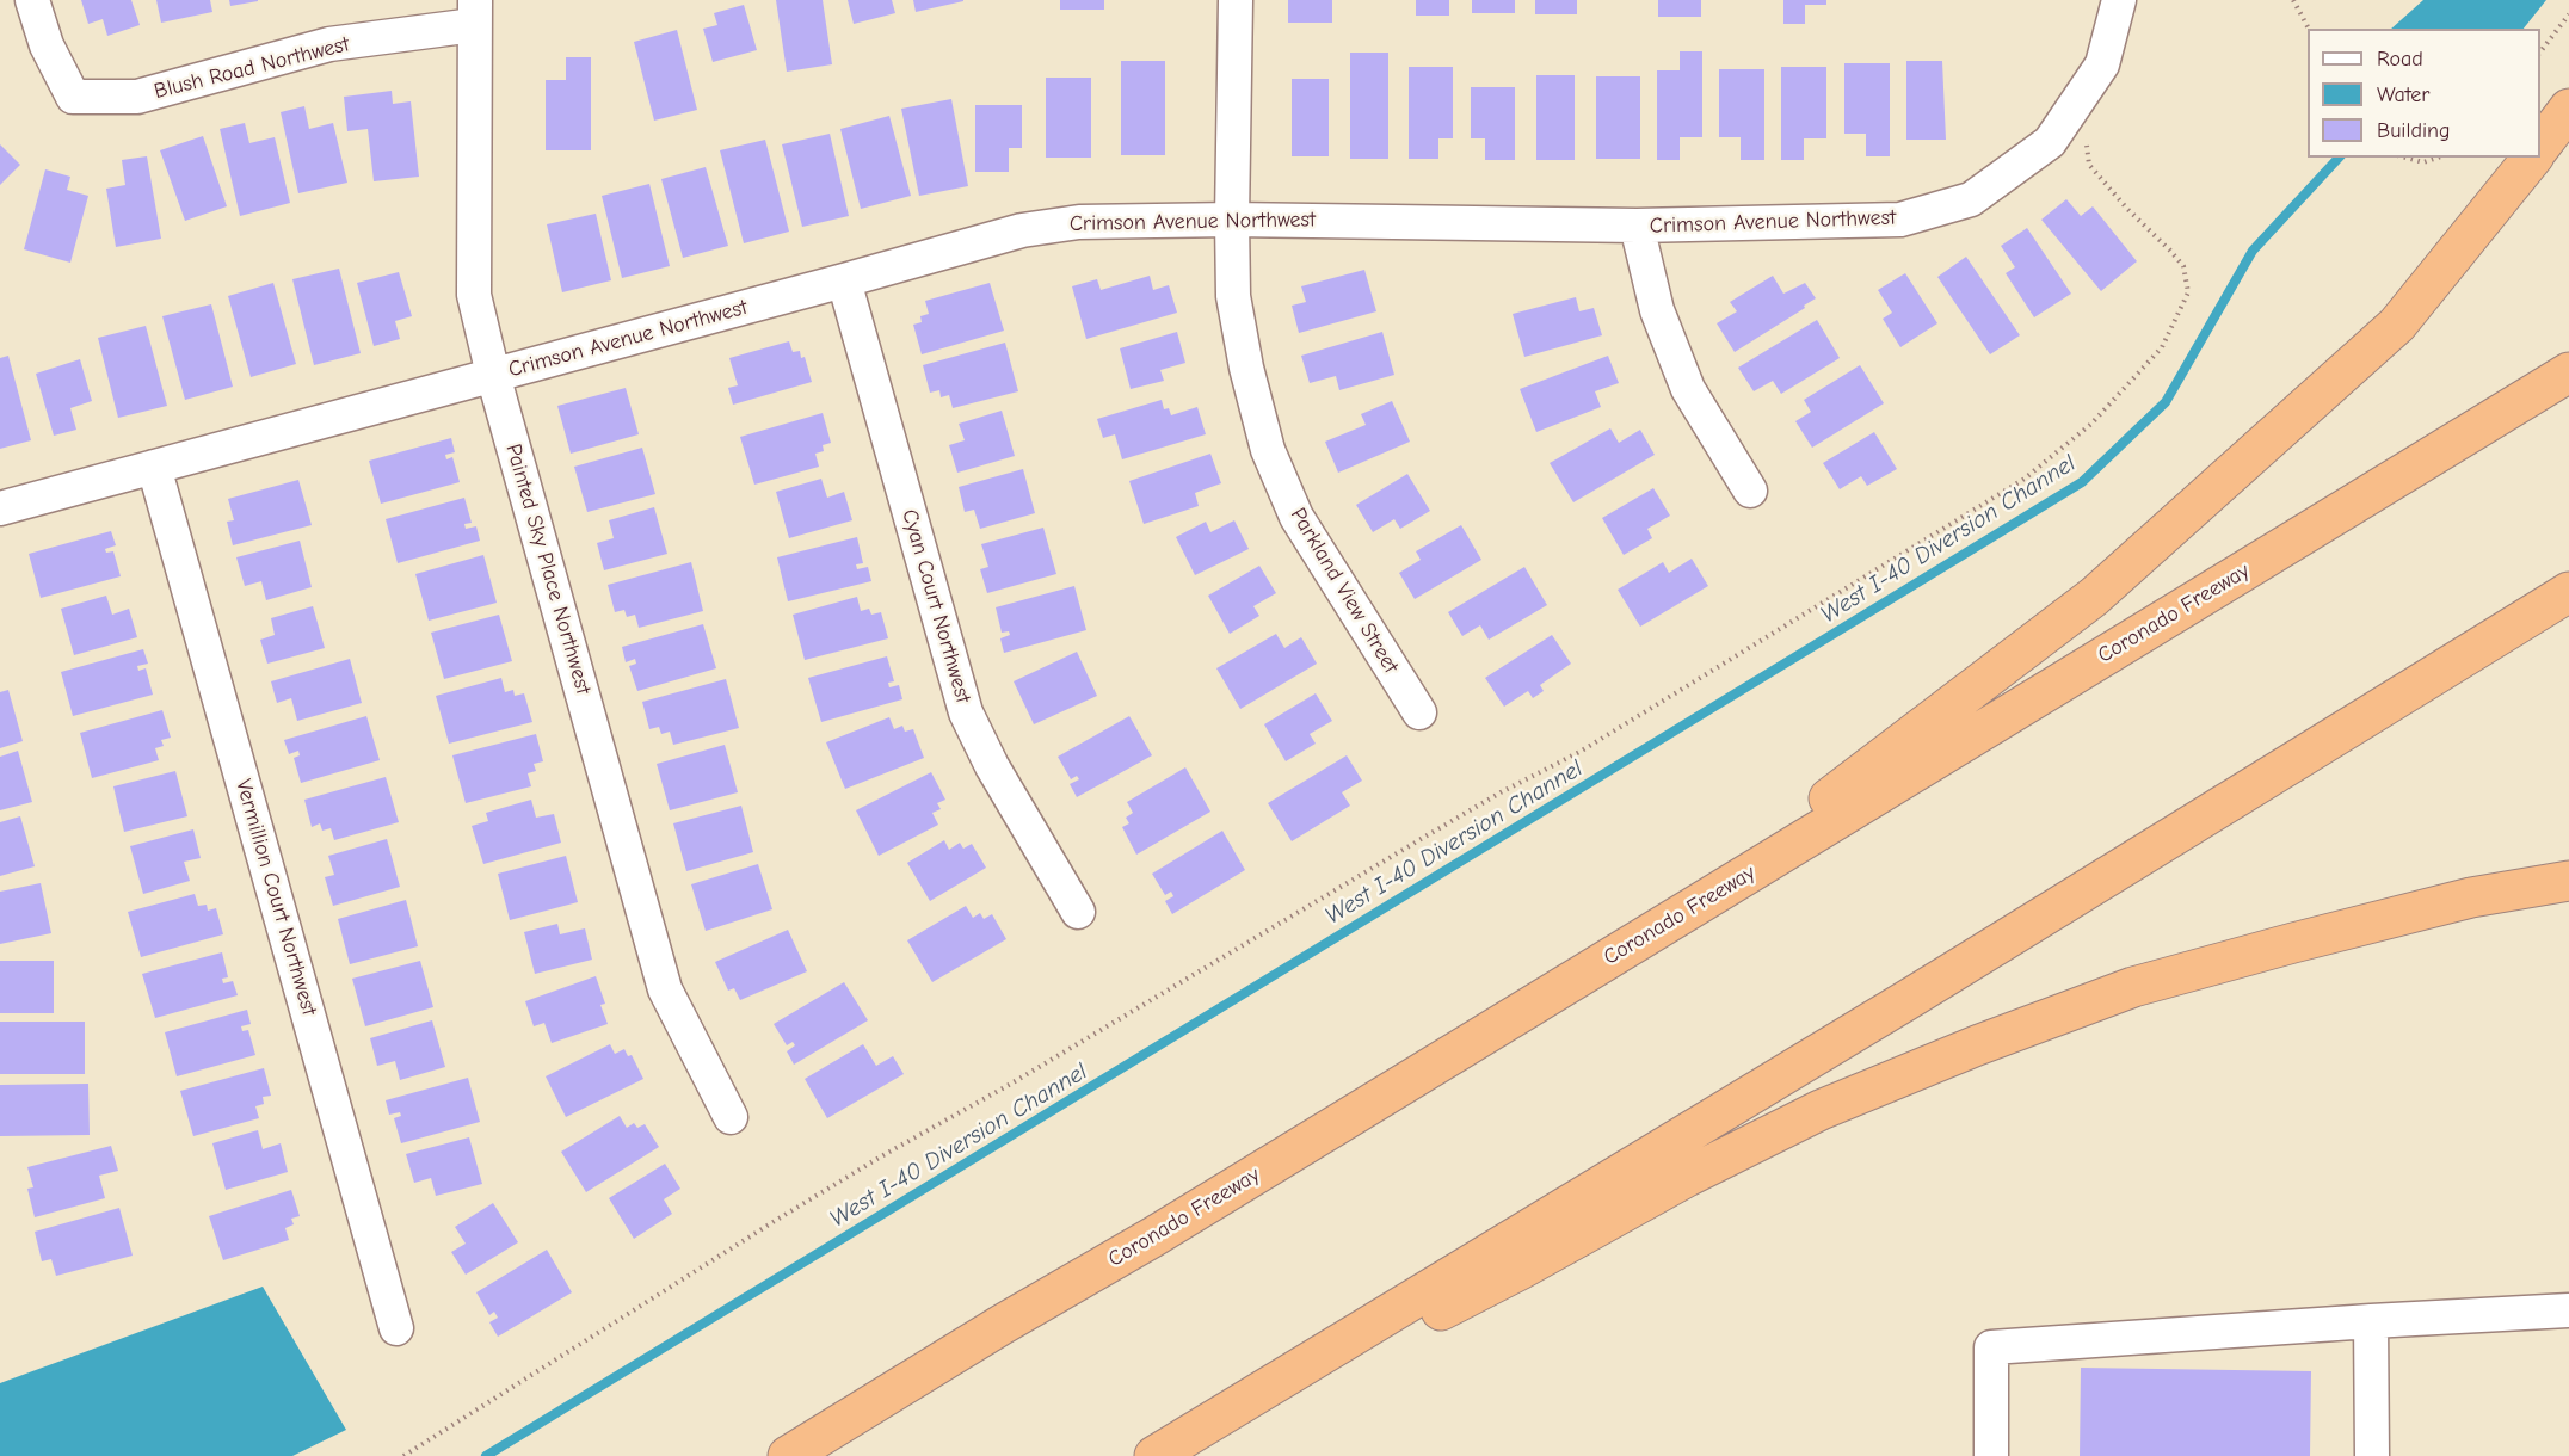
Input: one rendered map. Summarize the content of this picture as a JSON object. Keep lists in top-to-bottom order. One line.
{"streets":{"highway":["Coronado Freeway"],"street":["Blush Road Northwest","Crimson Avenue Northwest","Painted Sky Place Northwest","Parkland View Street","Cyan Court Northwest","Vermillion Court Northwest"]},"crossings":[["Blush Road Northwest","Painted Sky Place Northwest"],["Crimson Avenue Northwest","Painted Sky Place Northwest"],["Crimson Avenue Northwest","Parkland View Street"],["Crimson Avenue Northwest","Cyan Court Northwest"],["Crimson Avenue Northwest","Vermillion Court Northwest"]],"water":["West I-40 Diversion Channel"],"legend":["Road","Water","Building"]}
